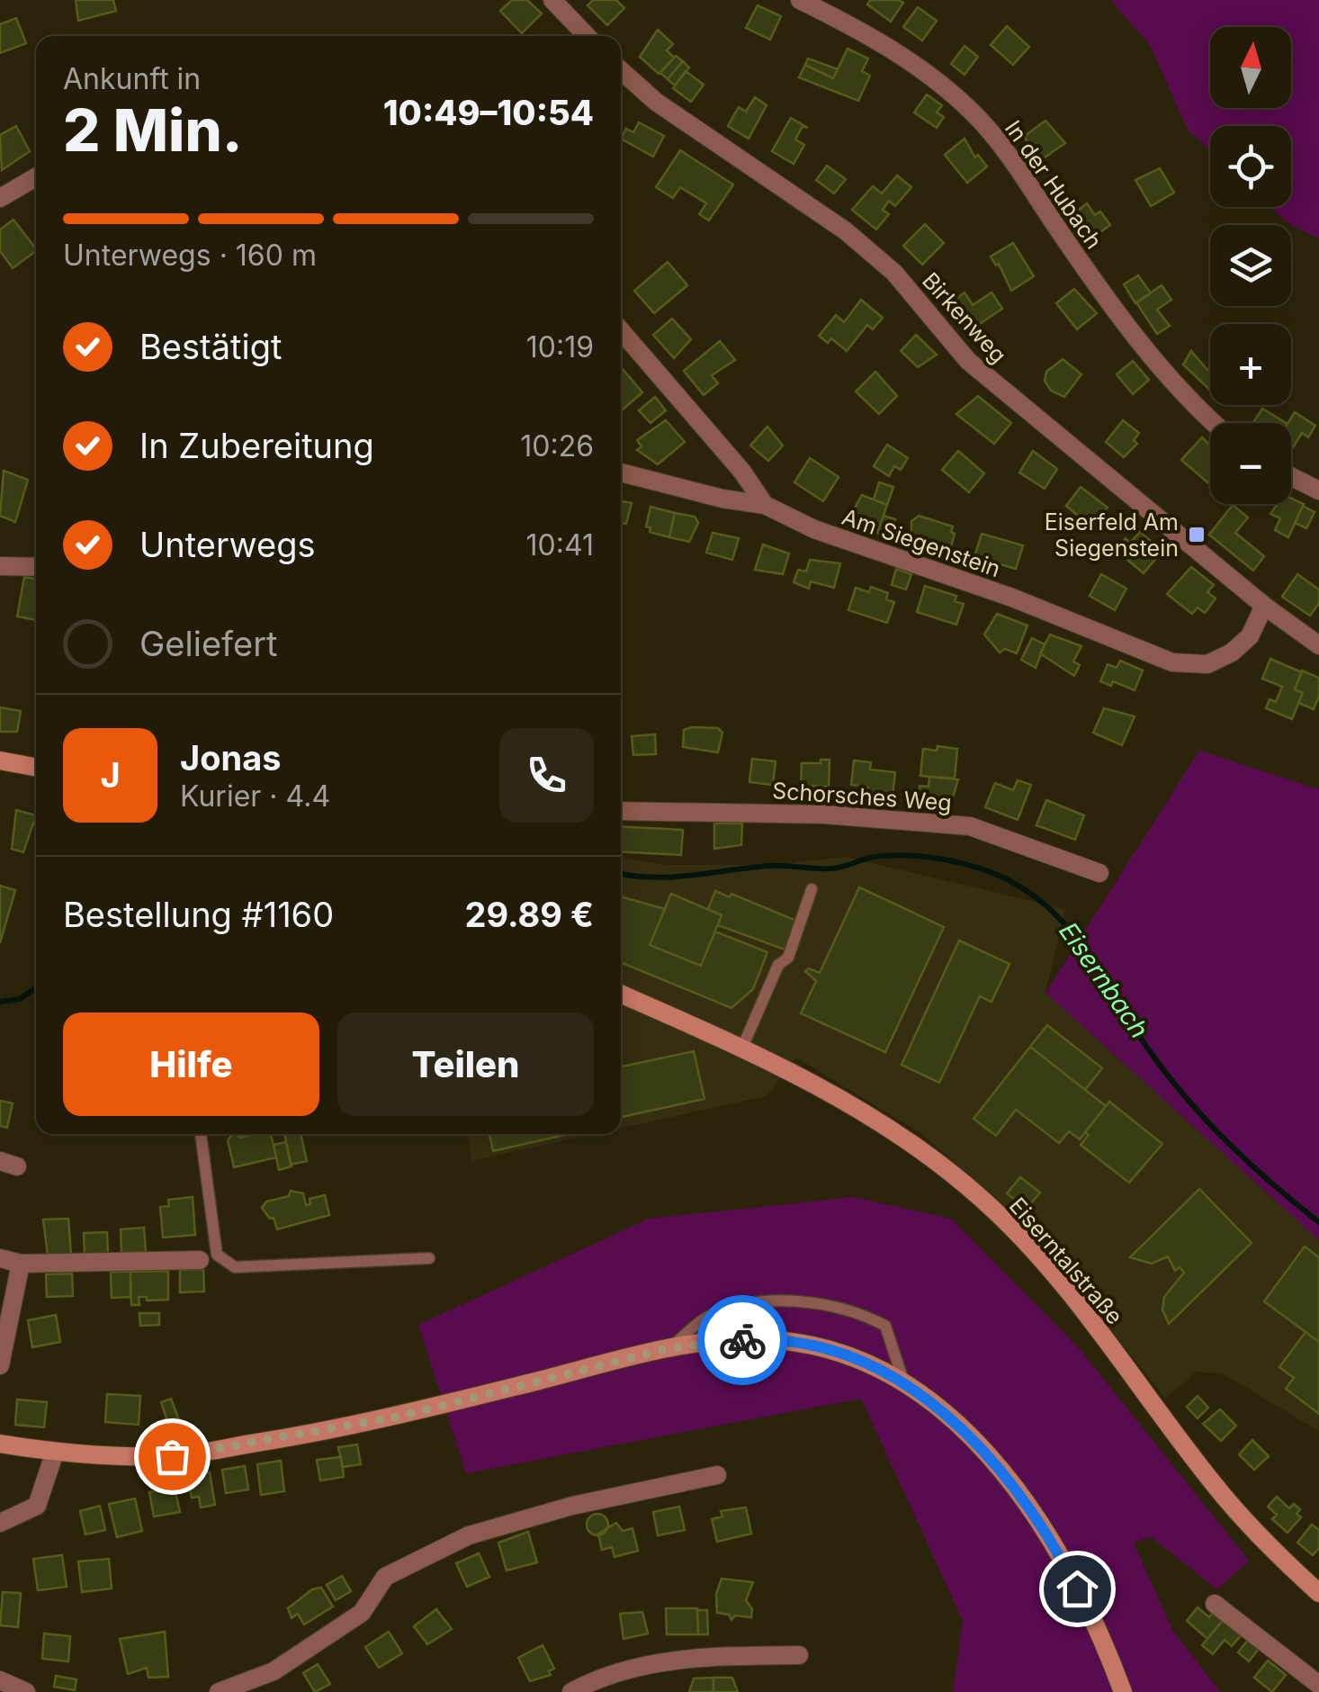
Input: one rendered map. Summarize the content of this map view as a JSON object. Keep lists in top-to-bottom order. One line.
{"streets":{"main road":["Eiserntalstraße"],"street":["In der Hubach","Birkenweg","Am Siegenstein","Schorsches Weg"]},"crossings":[["Birkenweg","Am Siegenstein"]],"water":["Eisernbach"],"places":{"transit":["Eiserfeld Am Siegenstein"]},"north":"top","page":{"map_buttons":["+","−"],"heading":["2 Min.","Ankunft in","10:49–10:54"],"panel":["Jonas","Kurier · 4.4","Bestellung #1160","29.89 €"],"bar":"Unterwegs · 160 m","list":[["Bestätigt","10:19"],["In Zubereitung","10:26"],["Unterwegs","10:41"],"Geliefert"],"round":"J","buttons":["Hilfe","Teilen"]}}
